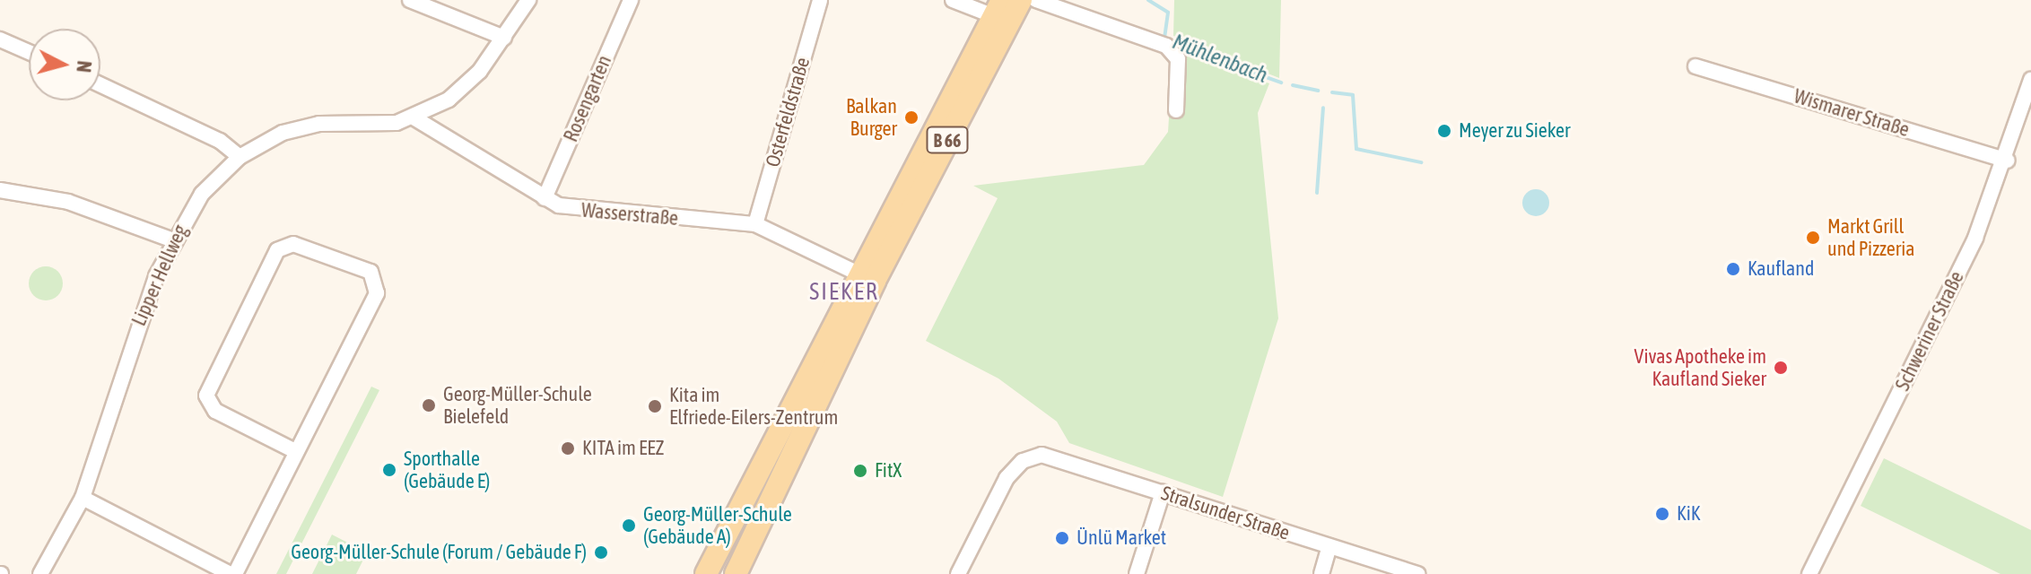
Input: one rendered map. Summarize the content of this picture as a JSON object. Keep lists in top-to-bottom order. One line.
{"streets":{"main road":["B 66"],"street":["Rosengarten","Osterfeldstraße","Wismarer Straße","Wasserstraße","Lipper Hellweg","Schweriner Straße","Stralsunder Straße"]},"crossings":[["Rosengarten","Wasserstraße"],["Osterfeldstraße","Wasserstraße"],["Wismarer Straße","Schweriner Straße"],["B 66","Wasserstraße"],["Wasserstraße","Lipper Hellweg"]],"districts":["SIEKER"],"water":["Mühlenbach"],"places":["Balkan Burger","Meyer zu Sieker","Markt Grill und Pizzeria","Kaufland","Vivas Apotheke im Kaufland Sieker","Georg-Müller-Schule Bielefeld","Kita im Elfriede-Eilers-Zentrum","KITA im EEZ","Sporthalle (Gebäude E)","FitX","KiK","Georg-Müller-Schule (Gebäude A)","Ünlü Market","Georg-Müller-Schule (Forum / Gebäude F)"],"north":"right"}
